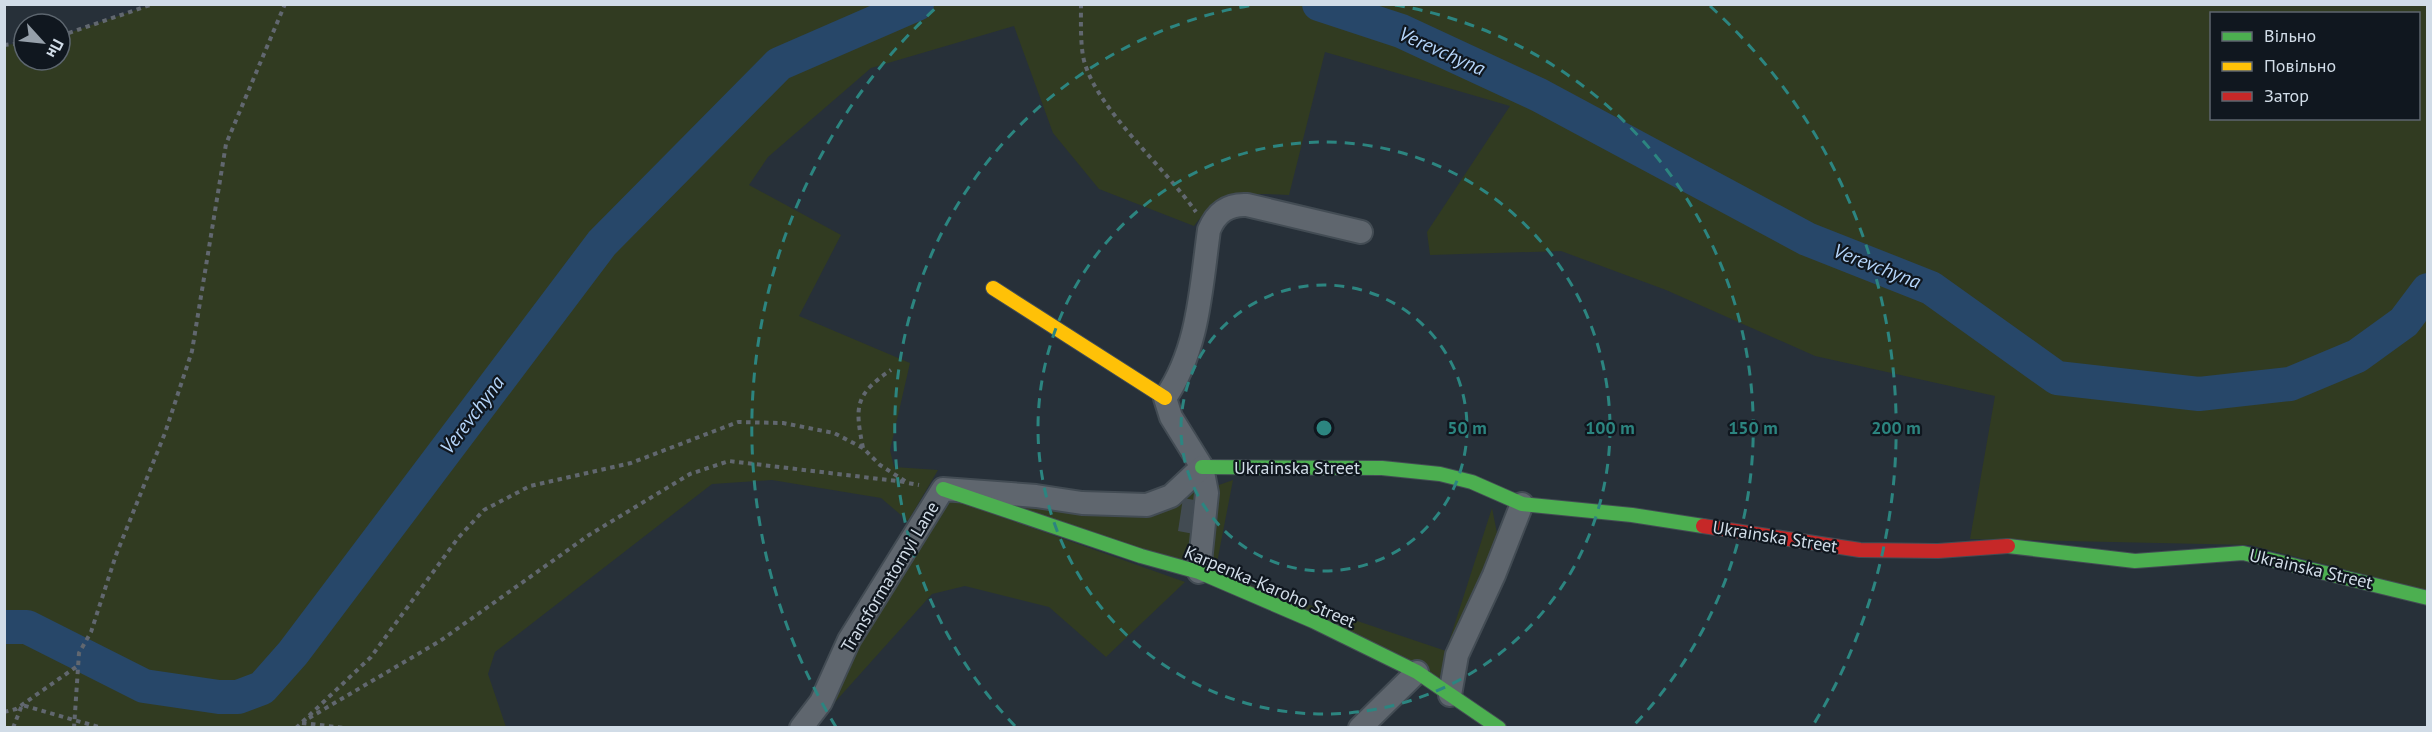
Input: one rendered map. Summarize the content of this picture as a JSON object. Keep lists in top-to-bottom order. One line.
{"streets":{"street":["Ukrainska Street","Transformatornyi Lane","Karpenka-Karoho Street"]},"crossings":[["Transformatornyi Lane","Karpenka-Karoho Street"]],"water":["Verevchyna"],"legend":["Вільно","Повільно","Затор"],"north":"bottom right","rings":["50 m","100 m","150 m","200 m"]}
